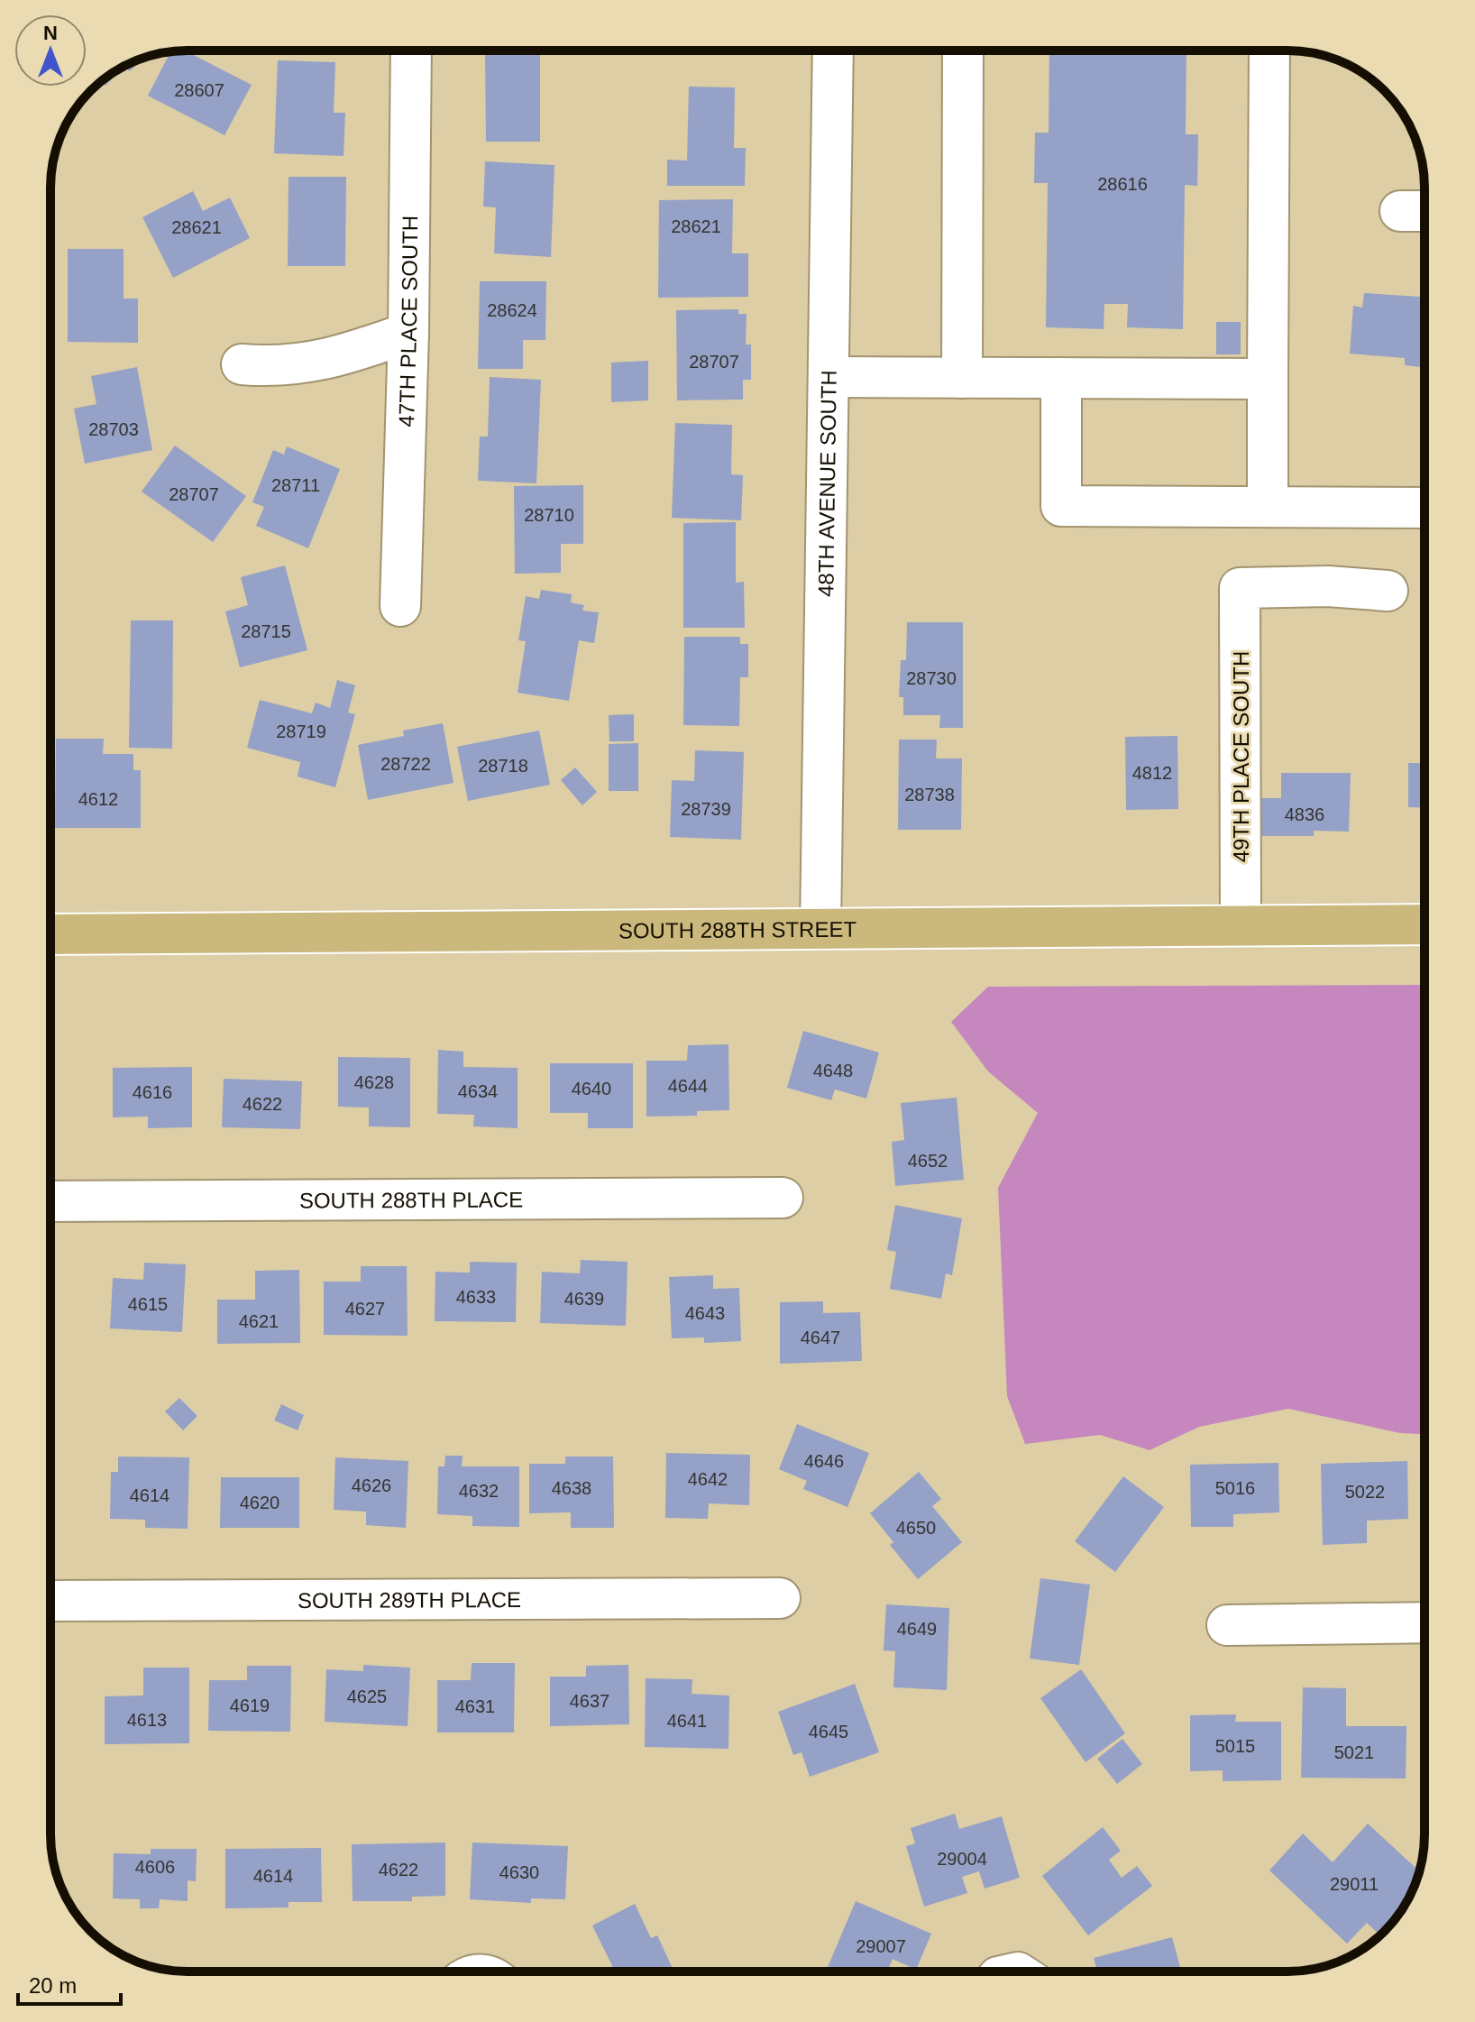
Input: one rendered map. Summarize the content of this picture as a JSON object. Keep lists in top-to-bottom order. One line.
{"streets":{"main road":["SOUTH 288TH STREET"],"street":["47TH PLACE SOUTH","48TH AVENUE SOUTH","49TH PLACE SOUTH","SOUTH 288TH PLACE","SOUTH 289TH PLACE"]},"crossings":[["48TH AVENUE SOUTH","SOUTH 288TH STREET"],["49TH PLACE SOUTH","SOUTH 288TH STREET"]],"house_numbers":["28607","28616","28621","28621","28624","28707","28703","28711","28707","28710","28715","28730","28719","28722","28718","4812","28738","4612","28739","4836","4648","4628","4644","4640","4634","4616","4622","4652","4633","4639","4615","4627","4643","4621","4647","4646","4642","4626","4638","5016","4632","5022","4614","4620","4650","4649","4625","4637","4619","4631","4613","4641","4645","5015","5021","29004","4606","4622","4630","4614","29011","29007"],"scale_bar":"20 m","north":"top"}
